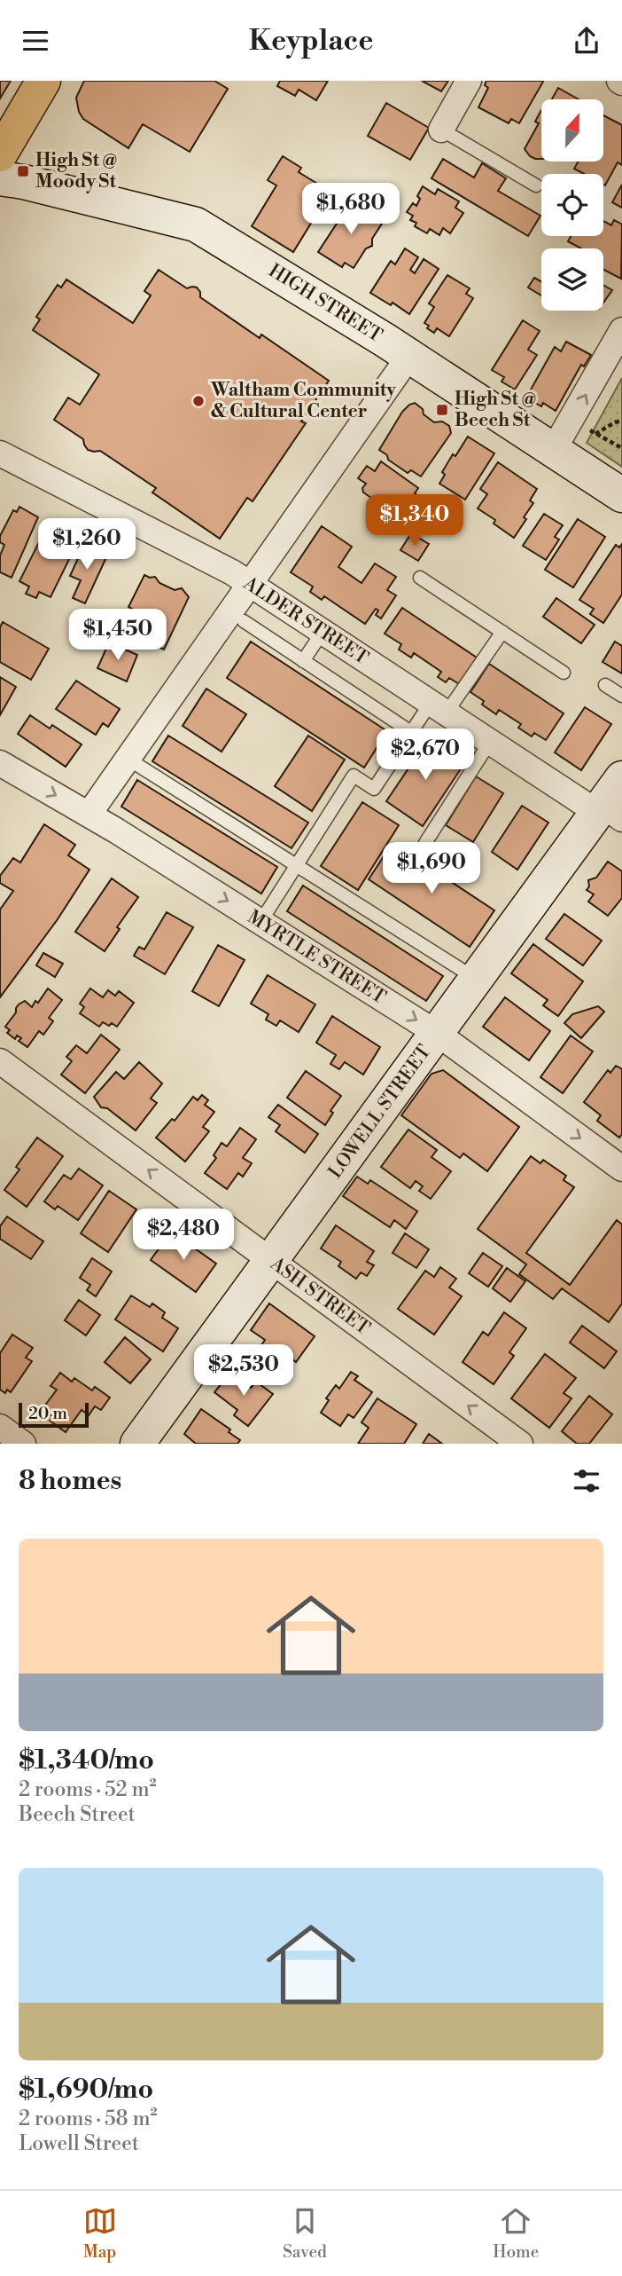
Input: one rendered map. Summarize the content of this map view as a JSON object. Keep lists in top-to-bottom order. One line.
{"streets":{"street":["HIGH STREET","ALDER STREET","MYRTLE STREET","LOWELL STREET","ASH STREET"]},"crossings":[["ALDER STREET","LOWELL STREET"],["MYRTLE STREET","LOWELL STREET"],["LOWELL STREET","ASH STREET"]],"one_way":["MYRTLE STREET","ASH STREET"],"places":{"transit":["High St @ Moody St","High St @ Beech St"],"other":["Waltham Community & Cultural Center"]},"scale_bar":"20 m","north":"top","page":{"header":"Keyplace","price":["$1,680","$1,340","$1,260","$1,450","$2,670","$1,690","$2,480","$2,530"],"scale":"20 m","heading":"8 homes","list":[{"name":"$1,340/mo","note":"2 rooms · 52 m² · Beech Street"},{"name":"$1,690/mo","note":"2 rooms · 58 m² · Lowell Street"}],"tabs":["Map","Saved","Home"]}}
